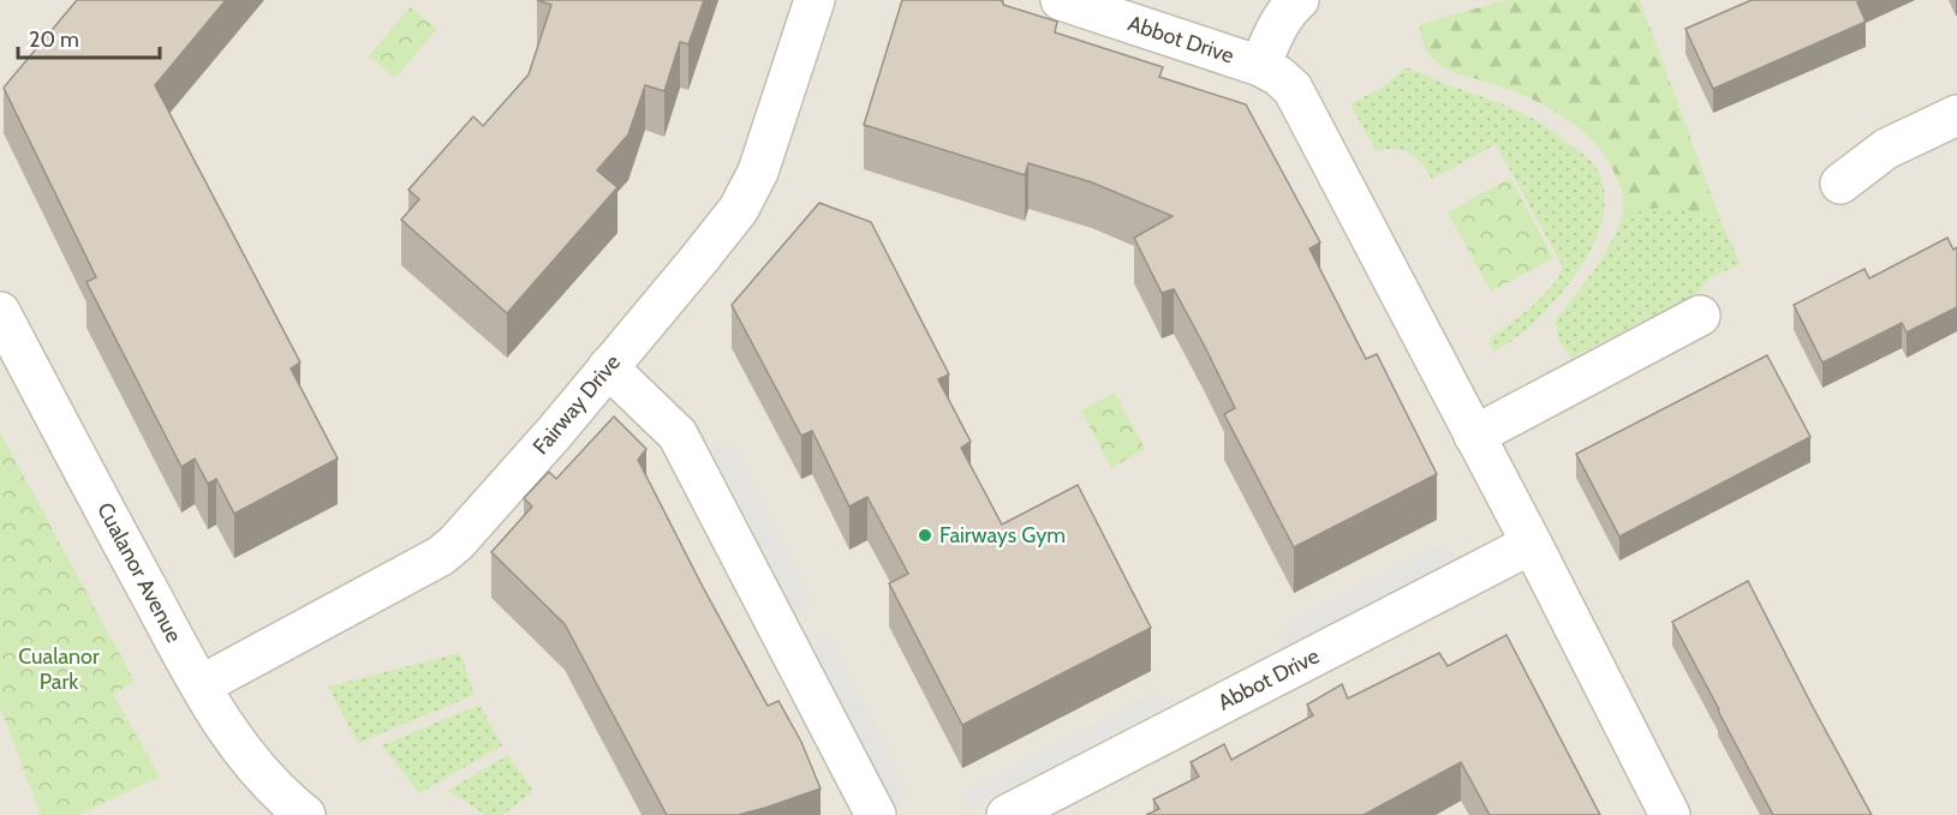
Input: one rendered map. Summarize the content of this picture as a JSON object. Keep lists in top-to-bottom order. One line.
{"streets":{"street":["Abbot Drive","Fairway Drive","Cualanor Avenue"]},"crossings":[["Fairway Drive","Cualanor Avenue"]],"parks":["Cualanor Park"],"places":["Fairways Gym"],"scale_bar":"20 m"}
